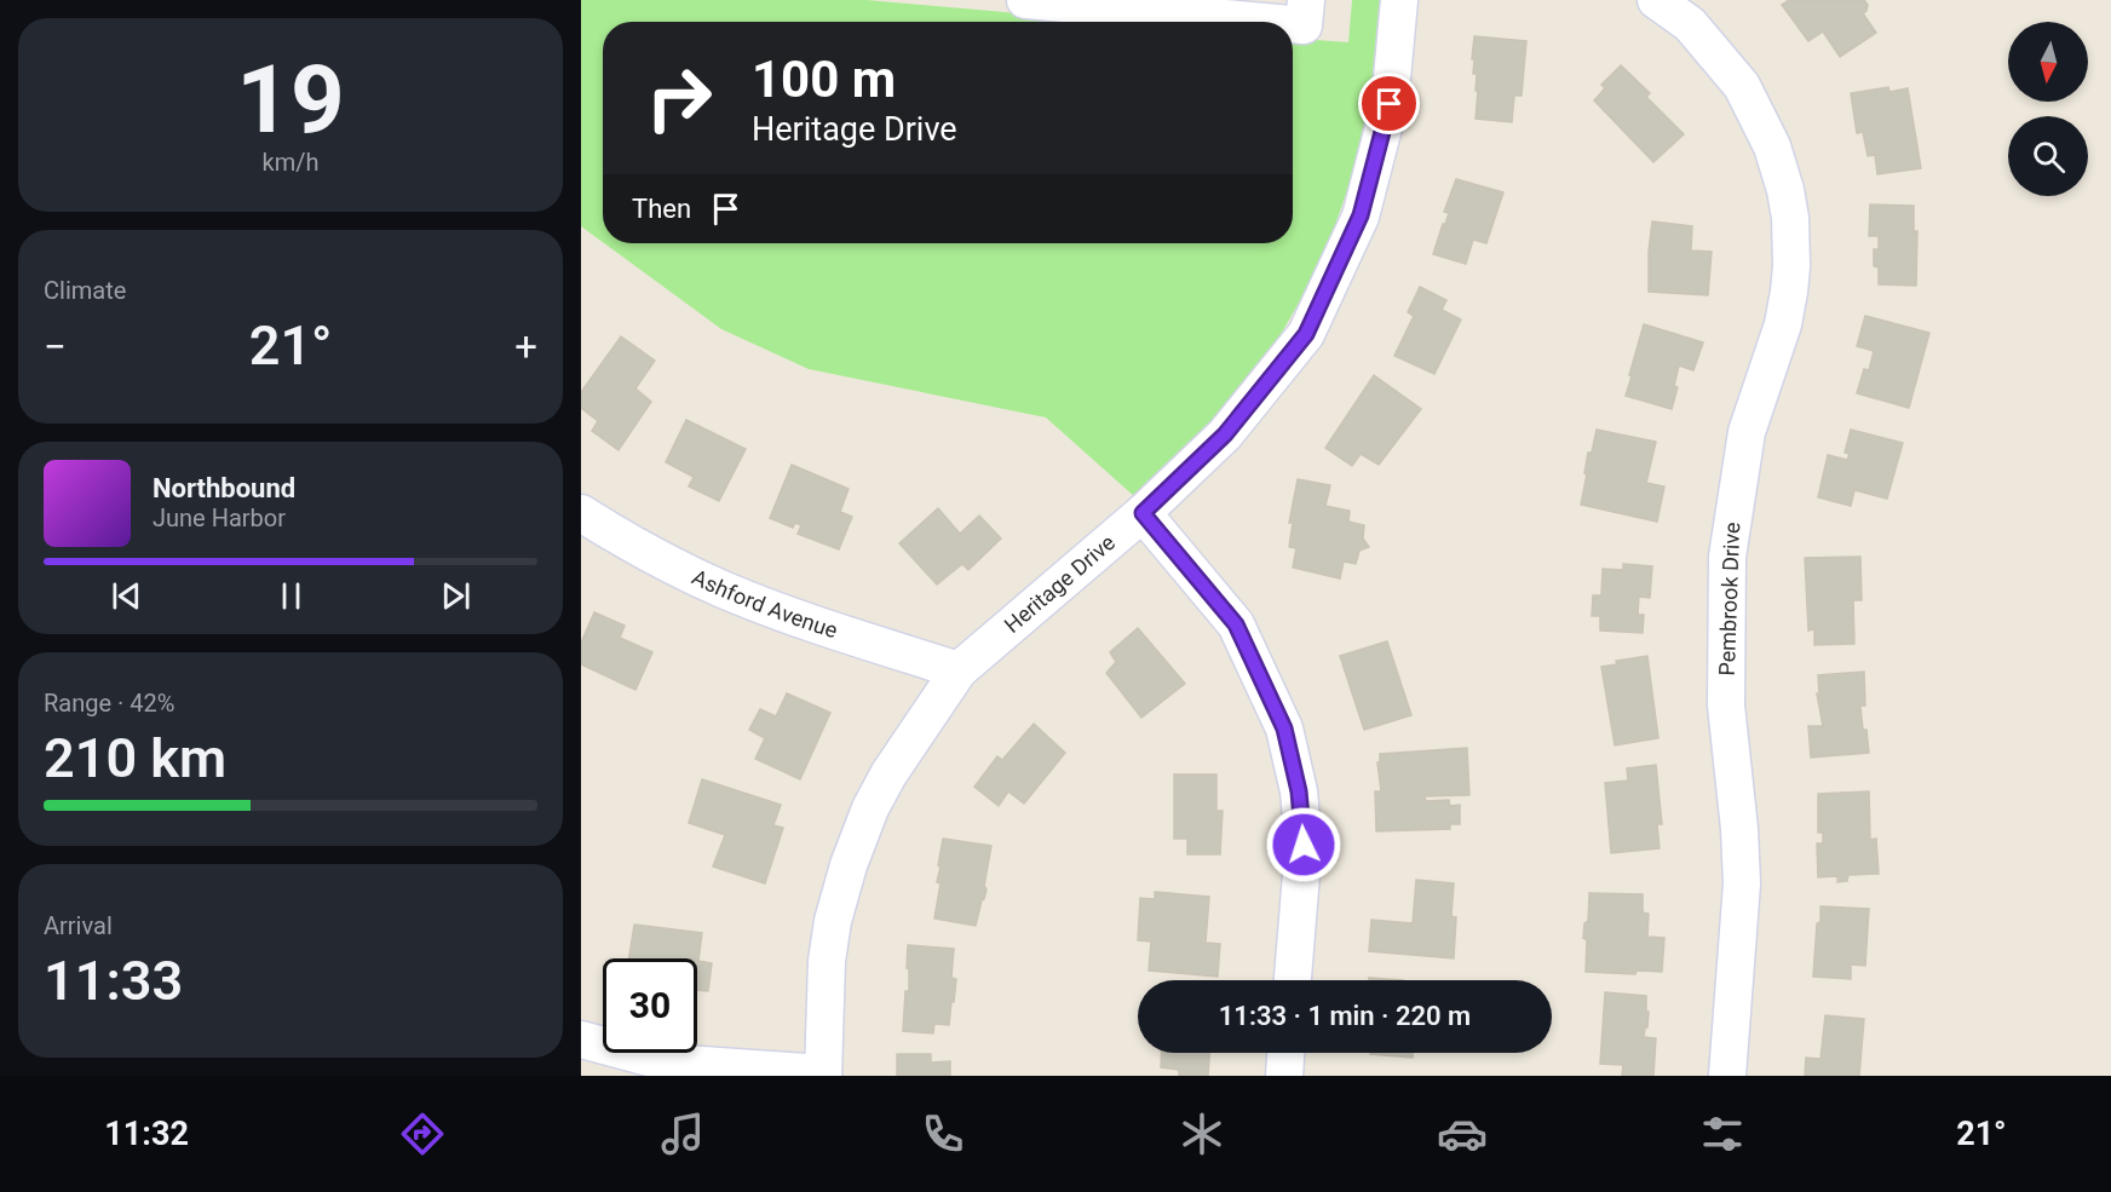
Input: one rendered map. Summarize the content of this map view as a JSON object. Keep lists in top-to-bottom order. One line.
{"streets":{"street":["Heritage Drive","Pembrook Drive","Ashford Avenue"]},"crossings":[["Heritage Drive","Ashford Avenue"]],"north":"bottom","page":{"tile":[["19","km/h"],"Climate",["Range · 42%","210 km"],["Arrival","11:33"]],"turn":["100 m","Heritage Drive"],"then":"Then","heat":["−","21°","+"],"song":["Northbound","June Harbor"],"limit":"30","trip":"11:33 · 1 min · 220 m","tabs":["11:32","21°"]}}
